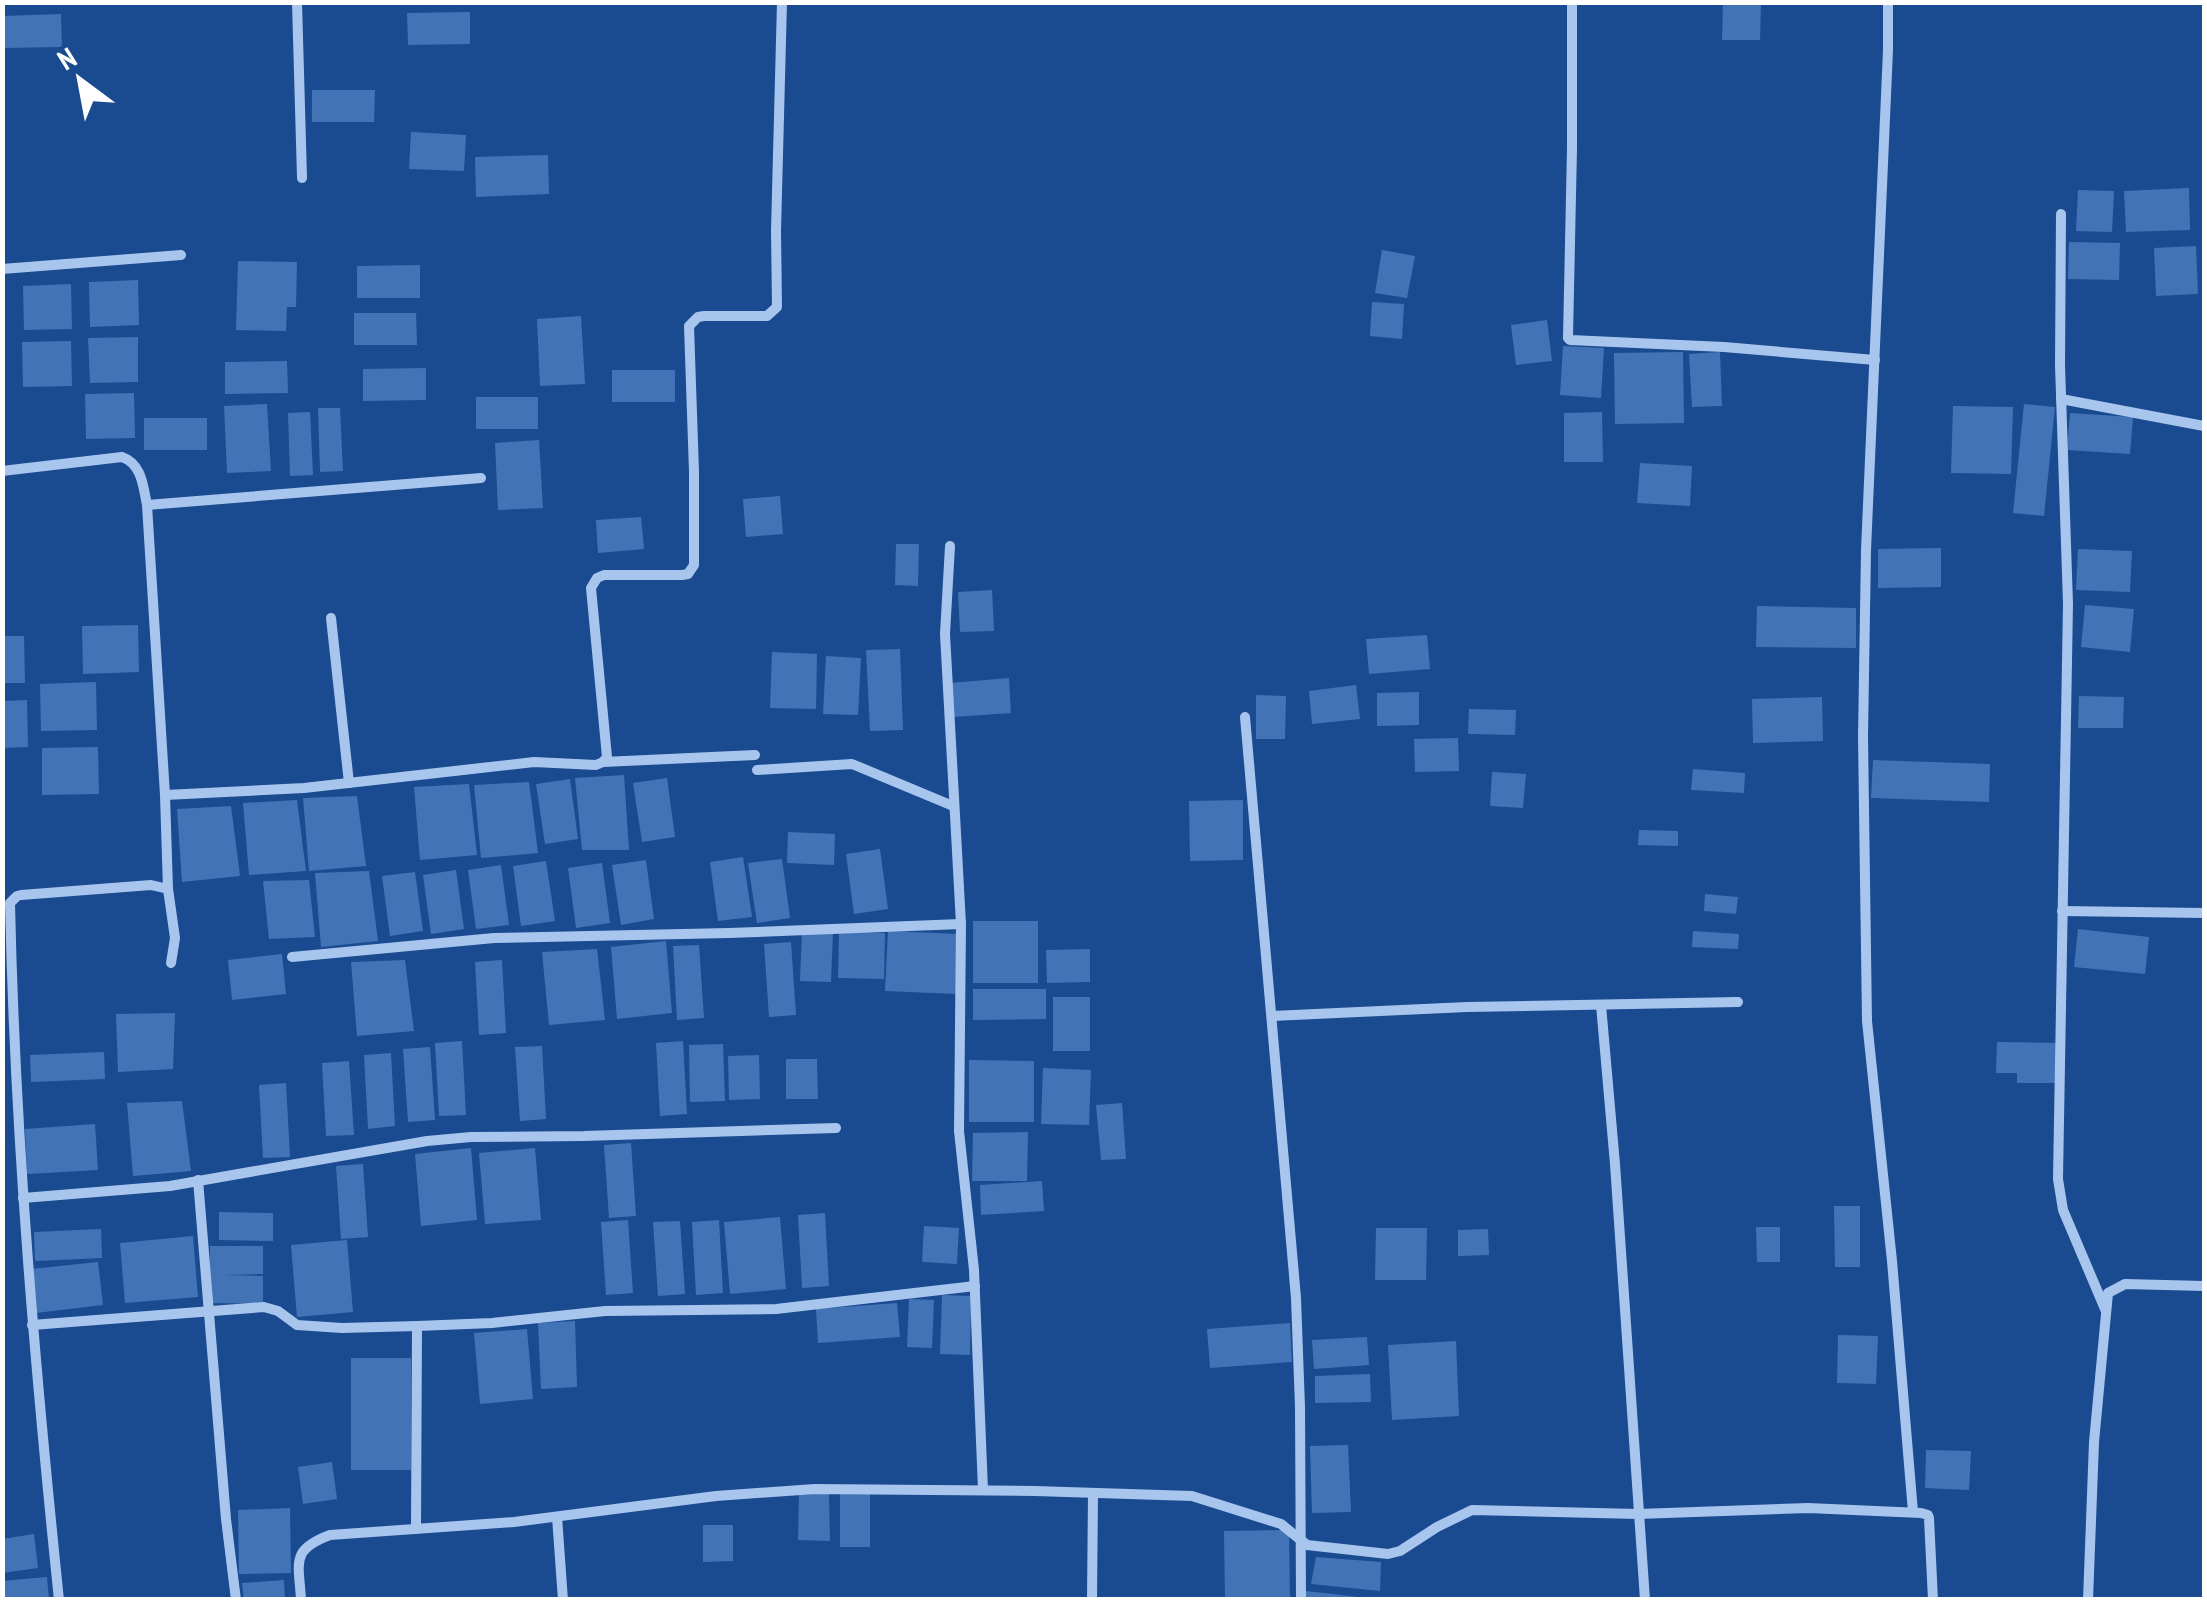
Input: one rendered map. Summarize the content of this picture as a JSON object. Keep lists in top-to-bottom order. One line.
{"north":"top left"}
